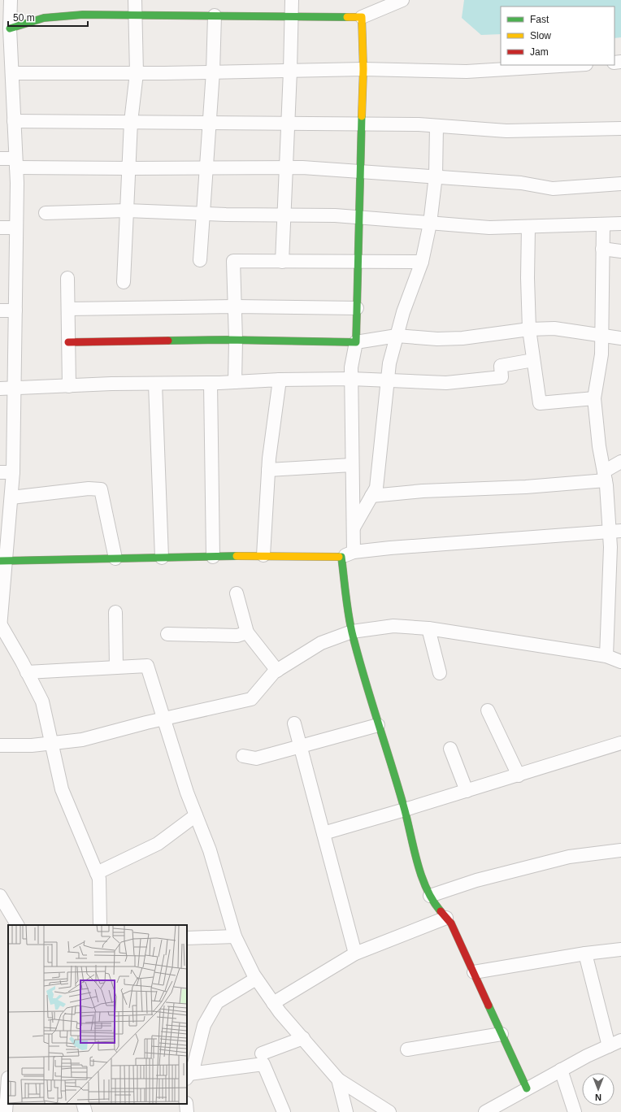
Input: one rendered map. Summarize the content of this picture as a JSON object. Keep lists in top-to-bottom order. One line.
{"legend":["Fast","Slow","Jam"],"scale_bar":"50 m","north":"bottom"}
